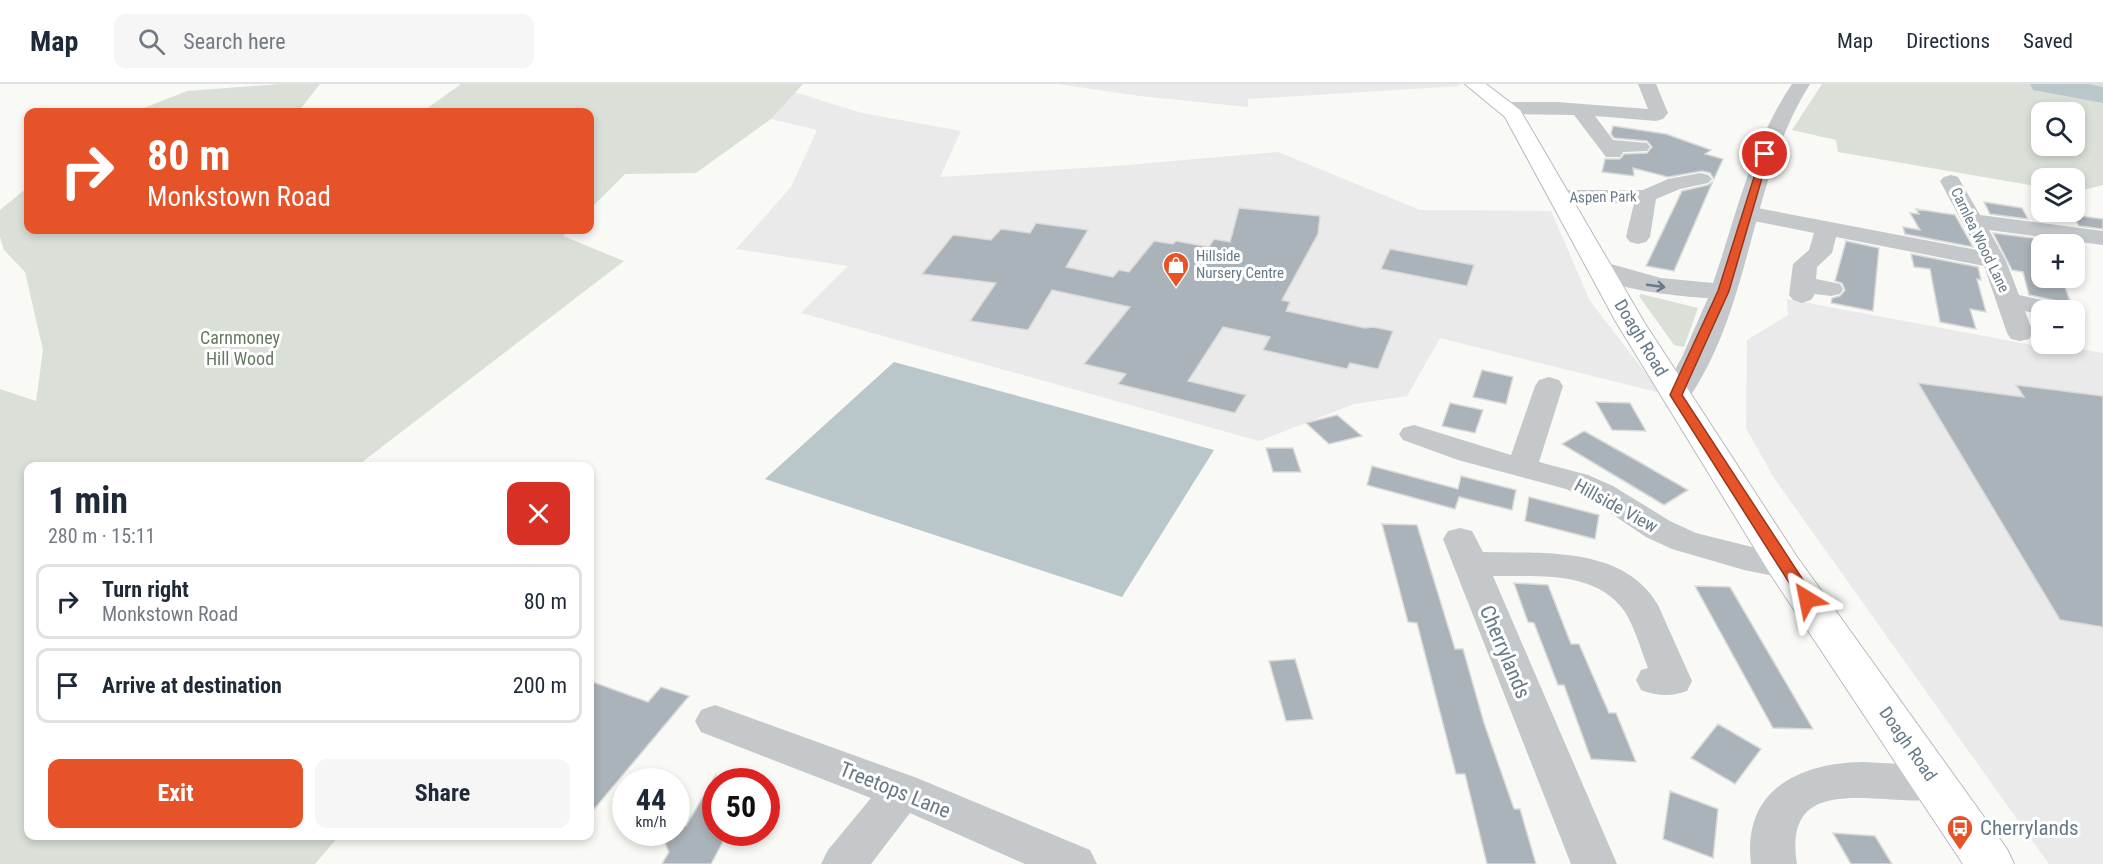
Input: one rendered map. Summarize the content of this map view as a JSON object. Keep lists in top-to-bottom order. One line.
{"streets":{"main road":["Doagh Road"],"street":["Aspen Park","Carnlea Wood Lane","Hillside View","Cherrylands","Treetops Lane"]},"crossings":[["Aspen Park","Doagh Road"],["Doagh Road","Hillside View"]],"parks":["Carnmoney Hill Wood"],"places":{"shop":["Hillside Nursery Centre"],"bus stop":["Cherrylands"]},"page":{"header":"Map","search":"Search here","nav":["Map","Directions","Saved"],"map_buttons":["+","−"],"turn":["80 m","Monkstown Road"],"heading":["1 min","280 m · 15:11"],"list":[{"name":"Turn right","note":"Monkstown Road","value":"80 m"},{"name":"Arrive at destination","value":"200 m"}],"buttons":["Exit","Share"],"speed":"44 km/h","limit":"50"}}
